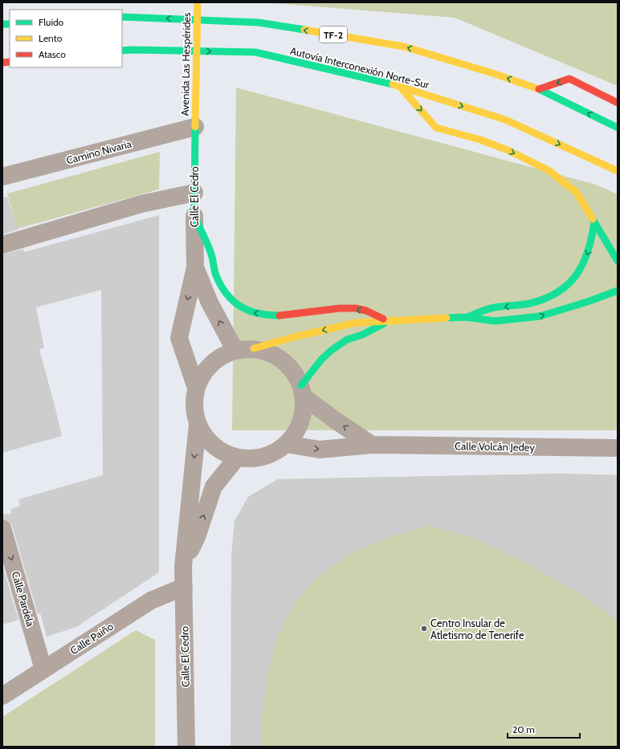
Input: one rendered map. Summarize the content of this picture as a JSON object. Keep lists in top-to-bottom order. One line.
{"streets":{"main road":["TF-2","Avenida Las Hespérides","Autovía Interconexión Norte-Sur","Calle El Cedro"],"street":["Camino Nivaria","Calle Volcán Jedey","Calle Pardela","Calle Paiño"]},"crossings":[["Avenida Las Hespérides","Camino Nivaria"],["Avenida Las Hespérides","Calle El Cedro"],["Camino Nivaria","Calle El Cedro"],["Calle El Cedro","Calle Volcán Jedey"],["Calle El Cedro","Calle Paiño"],["Calle Pardela","Calle Paiño"]],"one_way":["Calle Pardela"],"places":["Centro Insular de Atletismo de Tenerife"],"legend":["Fluido","Lento","Atasco"],"scale_bar":"20 m"}
